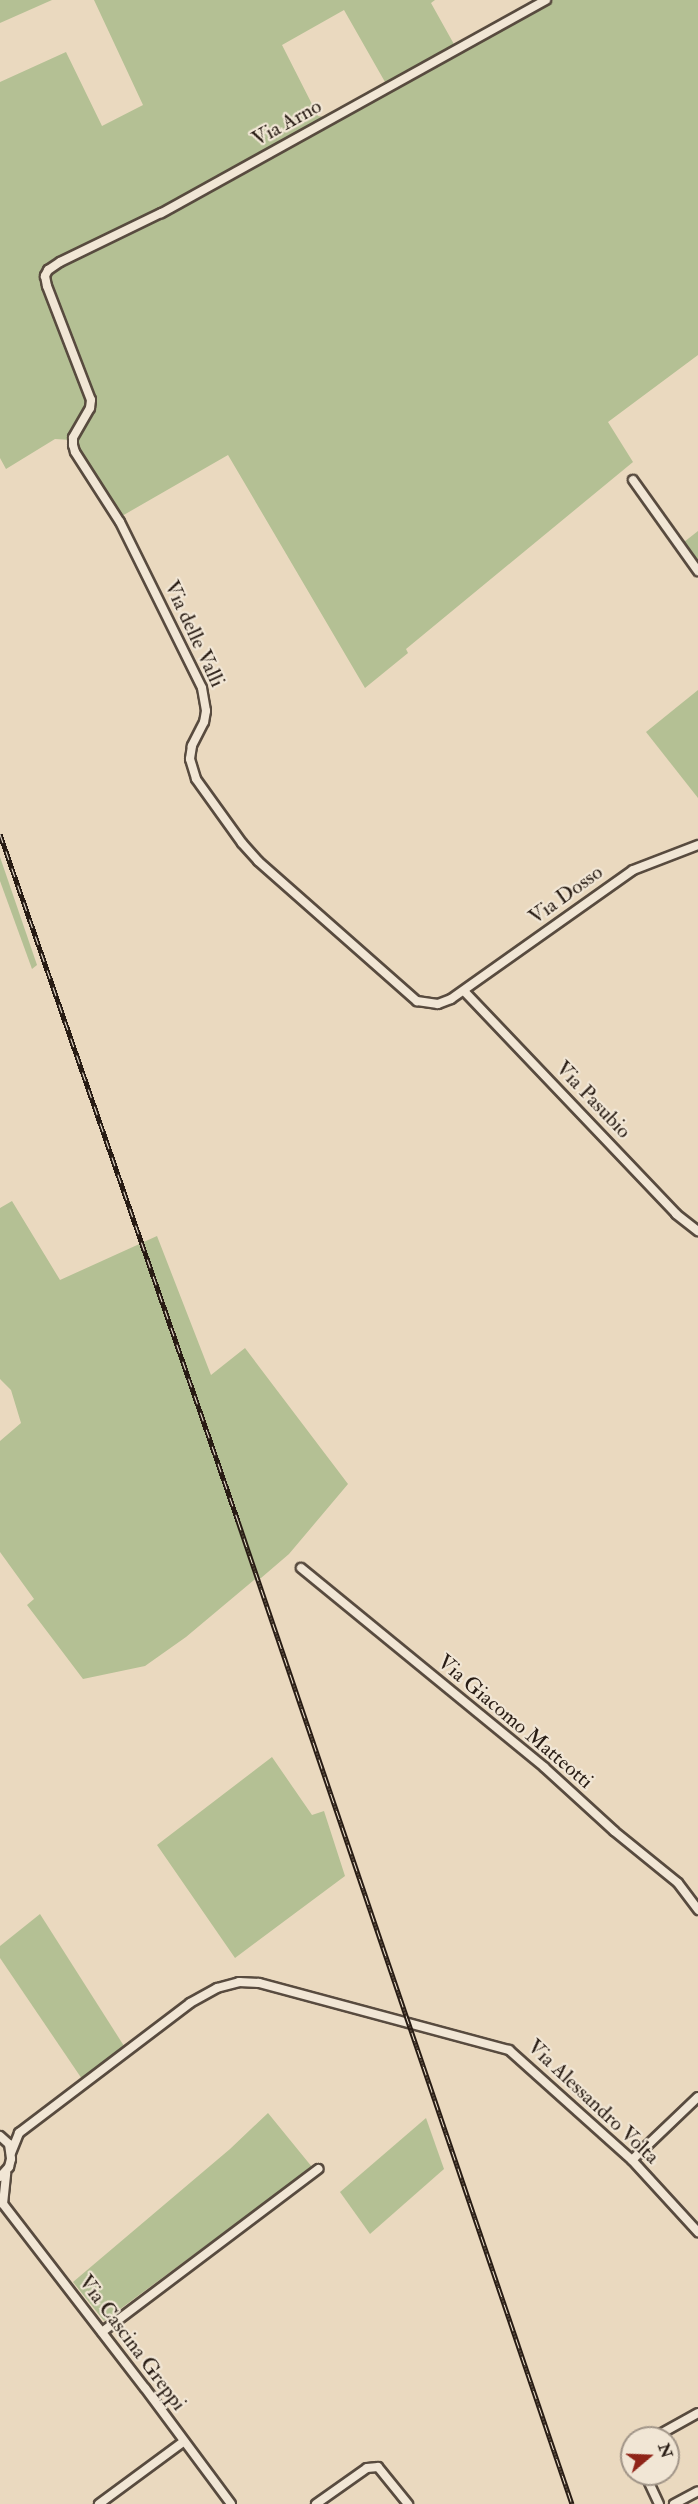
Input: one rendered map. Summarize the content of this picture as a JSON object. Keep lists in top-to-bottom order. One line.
{"streets":{"street":["Via Arno","Via delle Valli","Via Dosso","Via Pasubio","Via Giacomo Matteotti","Via Alessandro Volta","Via Cascina Greppi"]},"crossings":[["Via Arno","Via delle Valli"],["Via delle Valli","Via Dosso"],["Via delle Valli","Via Pasubio"],["Via Dosso","Via Pasubio"]],"north":"right"}
